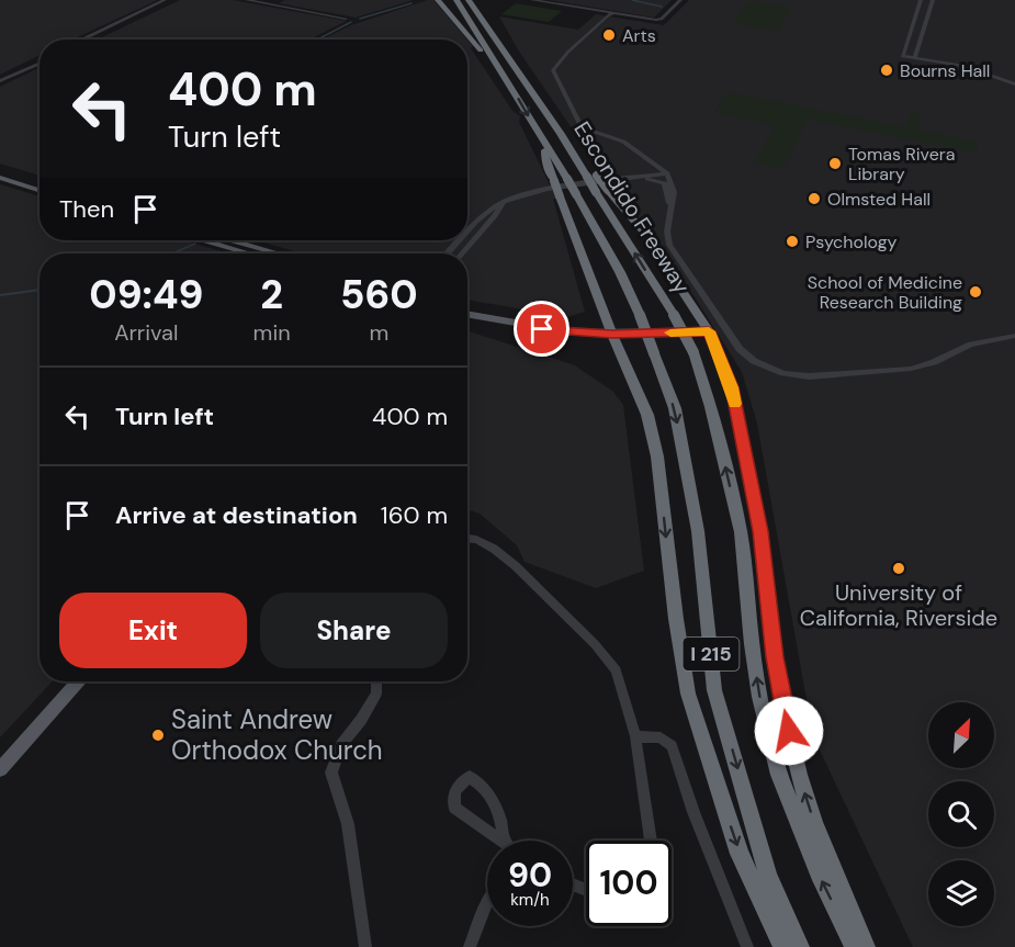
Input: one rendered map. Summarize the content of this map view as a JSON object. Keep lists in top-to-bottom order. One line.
{"streets":{"highway":["Escondido Freeway","I 215"]},"places":["Arts","Bourns Hall","Tomas Rivera Library","Olmsted Hall","Psychology","School of Medicine Research Building","University of California, Riverside","Saint Andrew Orthodox Church"],"north":"top right","page":{"turn":["400 m","Turn left"],"then":"Then","eta":["09:49","Arrival","2","min","560","m"],"list":[{"name":"Turn left","value":"400 m"},{"name":"Arrive at destination","value":"160 m"}],"buttons":["Exit","Share"],"speed":"90 km/h","limit":"100"}}
